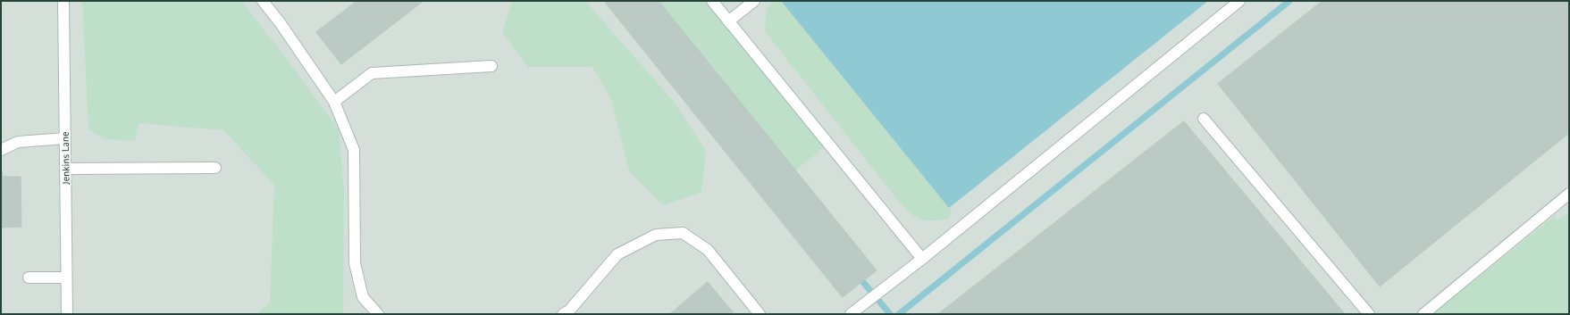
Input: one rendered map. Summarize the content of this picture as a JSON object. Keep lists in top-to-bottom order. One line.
{"streets":{"lane":["Jenkins Lane"]}}
